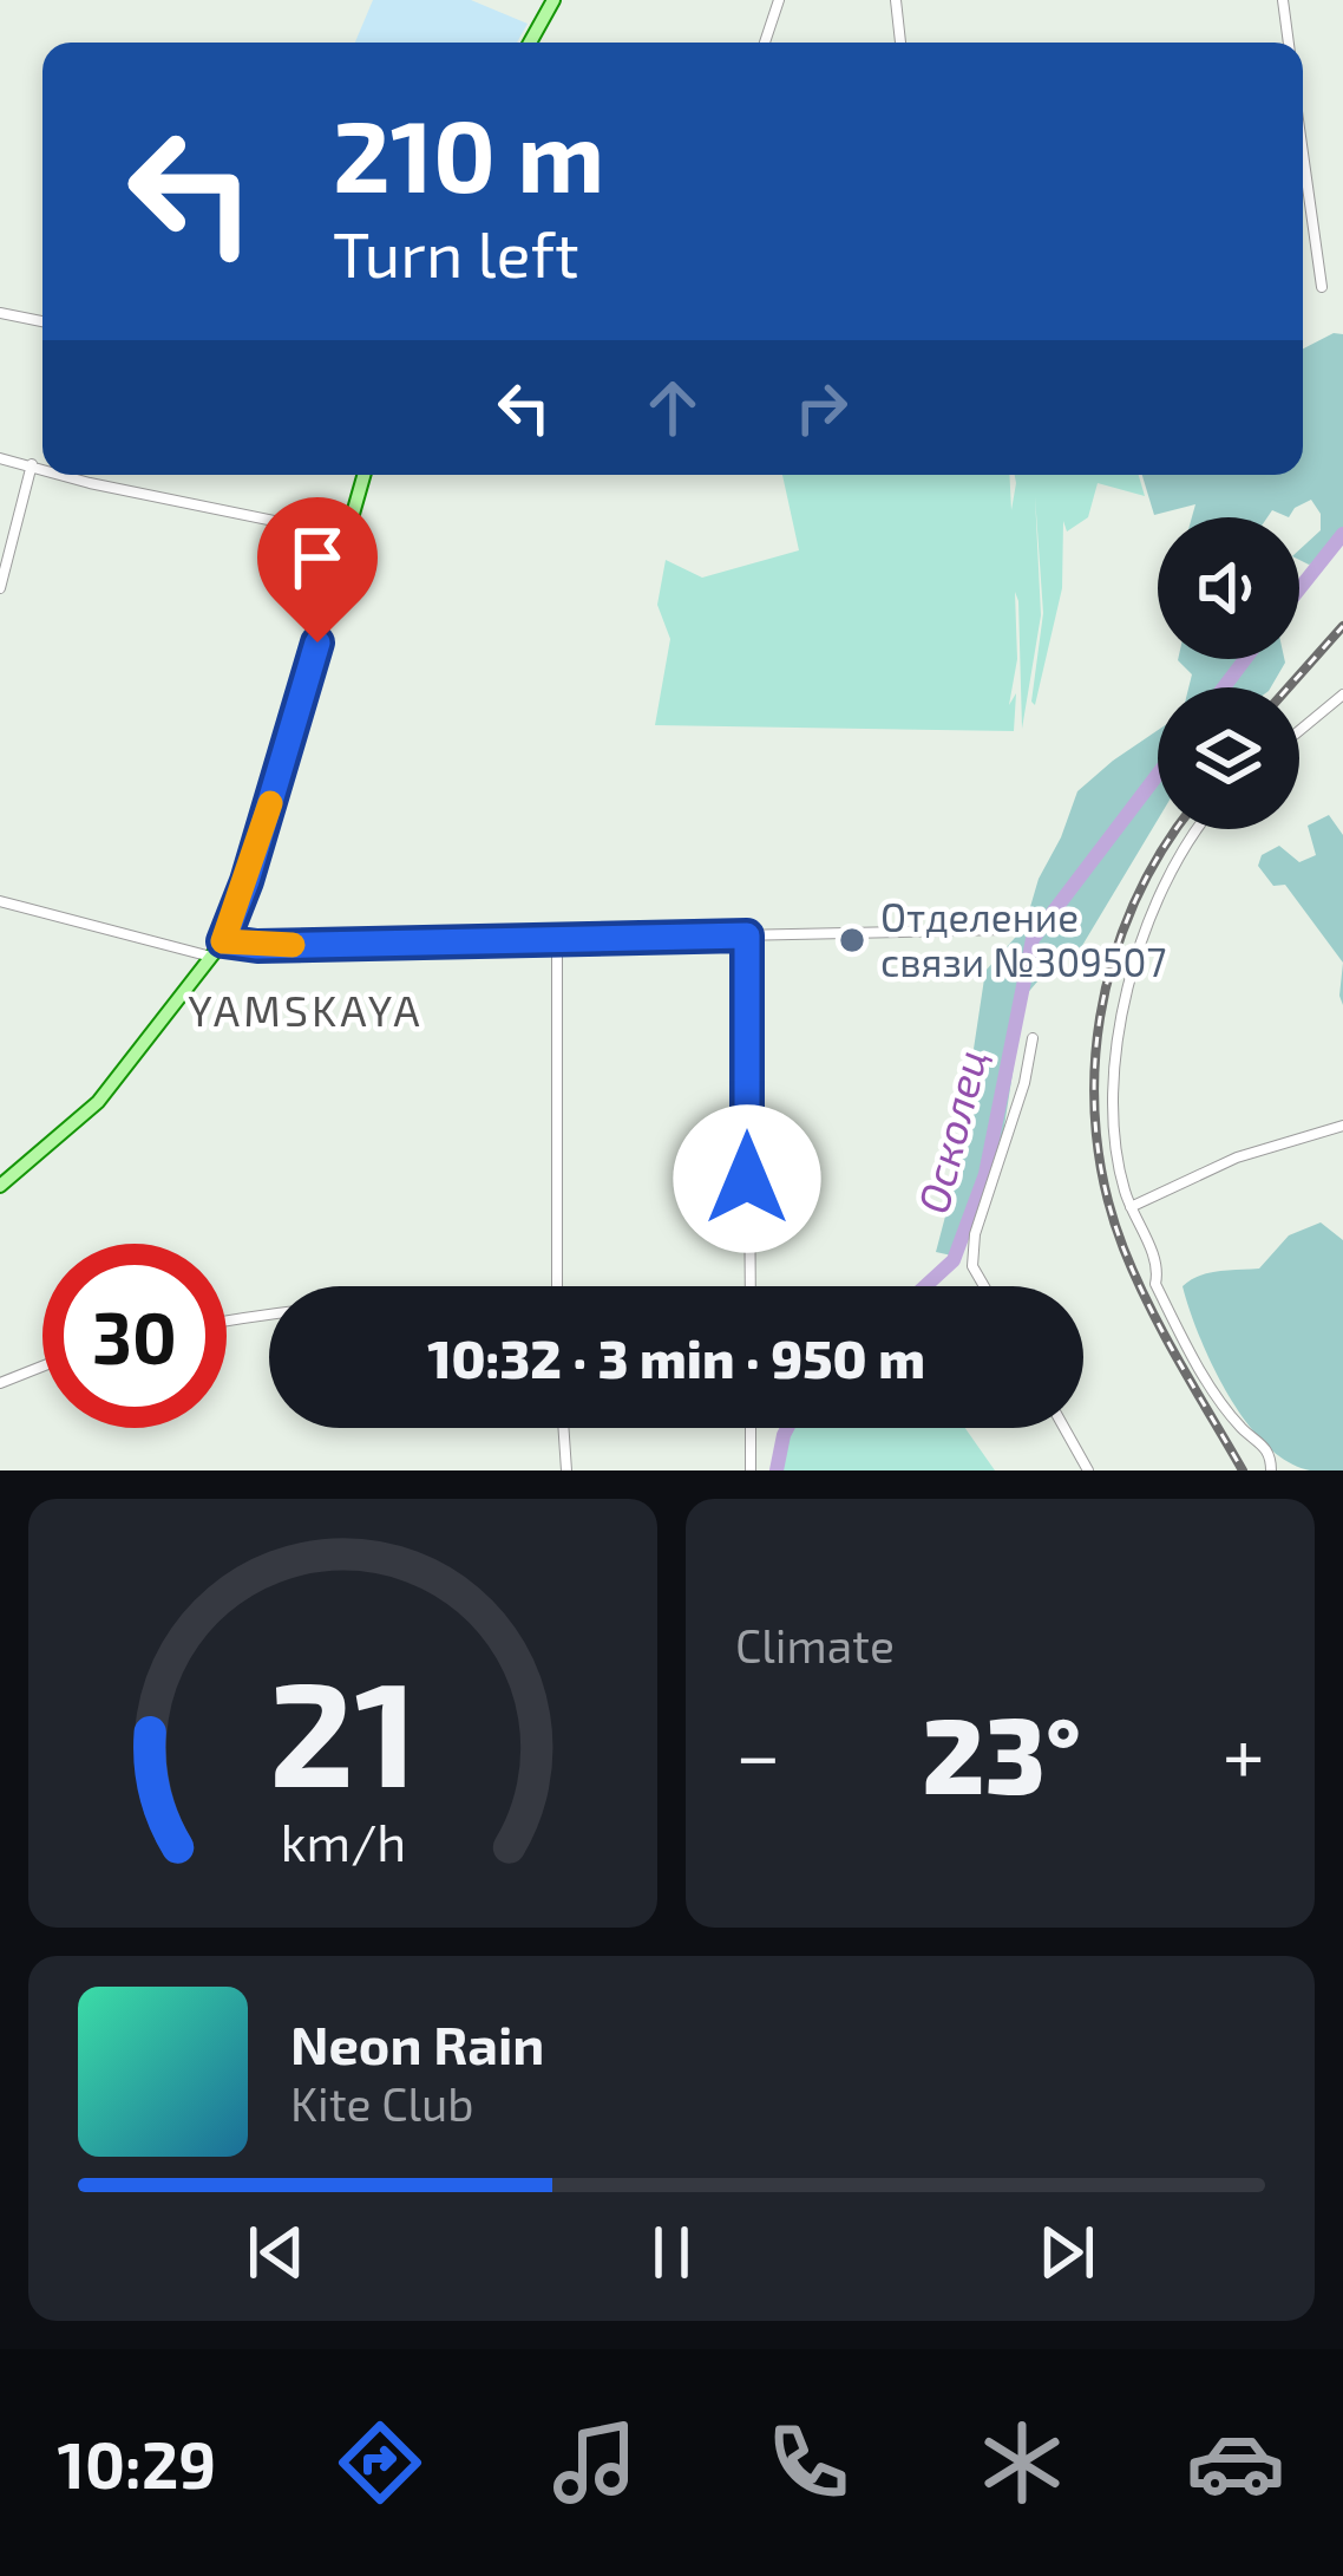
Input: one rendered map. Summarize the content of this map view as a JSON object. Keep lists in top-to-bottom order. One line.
{"districts":["YAMSKAYA"],"water":["Осколец"],"places":["Отделение связи №309507"],"page":{"turn":["210 m","Turn left"],"limit":"30","trip":"10:32 · 3 min · 950 m","tile":"Climate","heat":["−","23°","+"],"song":["Neon Rain","Kite Club"],"tabs":"10:29","gauge":["21","km/h"]}}
